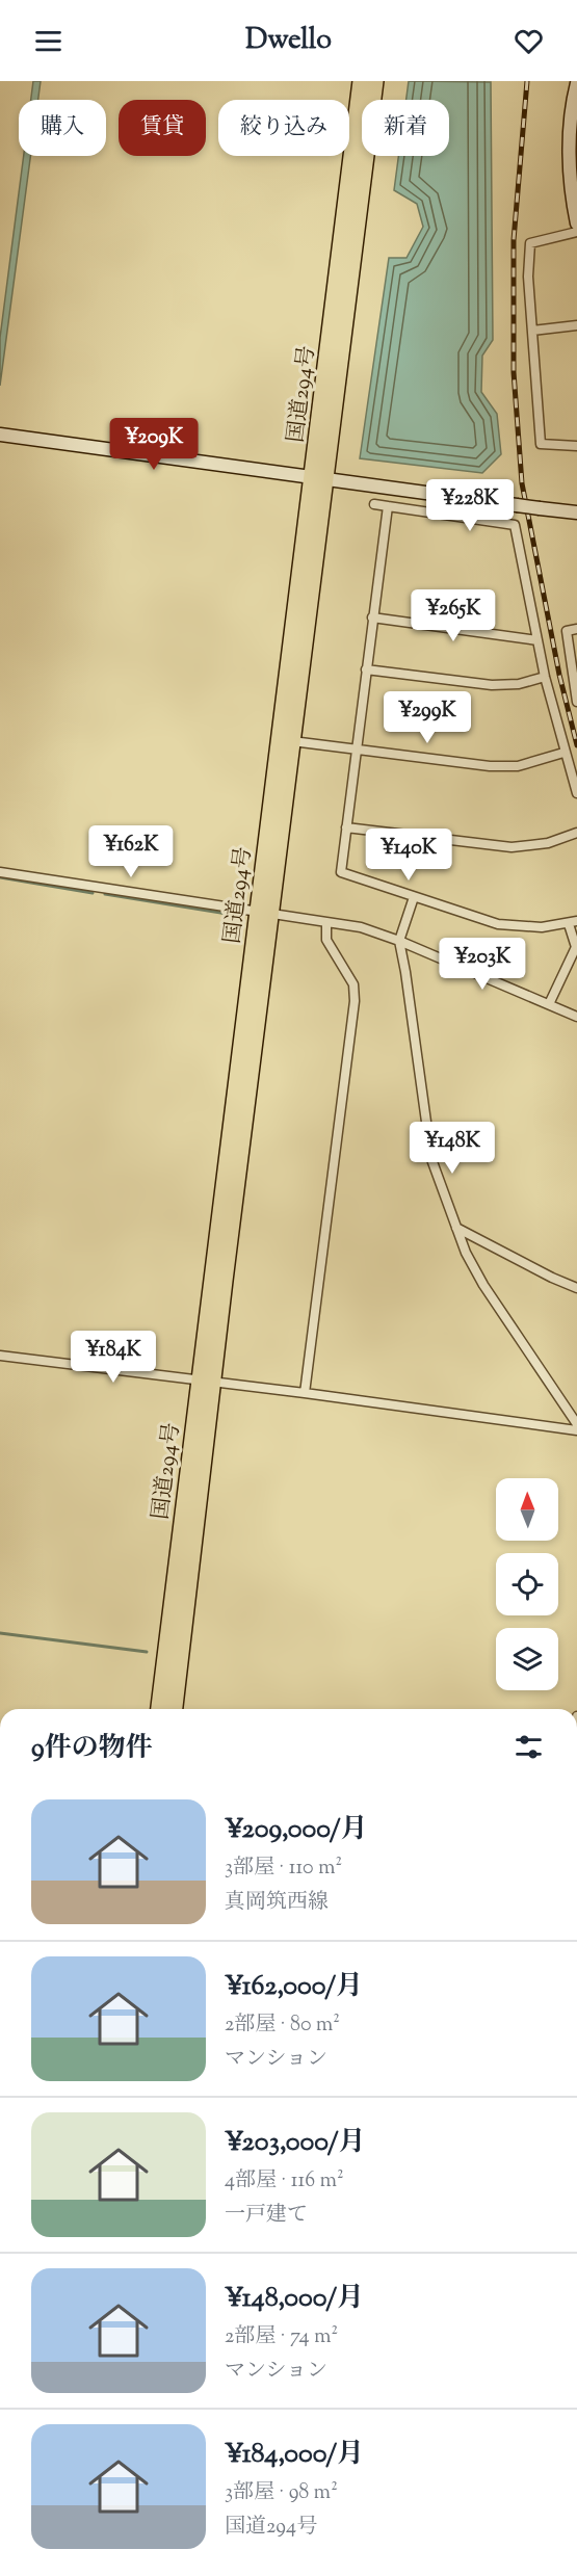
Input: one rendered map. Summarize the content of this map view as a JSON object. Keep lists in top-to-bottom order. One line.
{"streets":{"highway":["国道294号"]},"north":"top","page":{"header":"Dwello","chip":["購入","賃貸","絞り込み","新着"],"price":["¥209K","¥228K","¥265K","¥299K","¥162K","¥140K","¥203K","¥148K","¥184K"],"heading":"9件の物件","list":[{"name":"¥209,000/月","note":"3部屋 · 110 m² · 真岡筑西線"},{"name":"¥162,000/月","note":"2部屋 · 80 m² · マンション"},{"name":"¥203,000/月","note":"4部屋 · 116 m² · 一戸建て"},{"name":"¥148,000/月","note":"2部屋 · 74 m² · マンション"},{"name":"¥184,000/月","note":"3部屋 · 98 m² · 国道294号"}]}}
